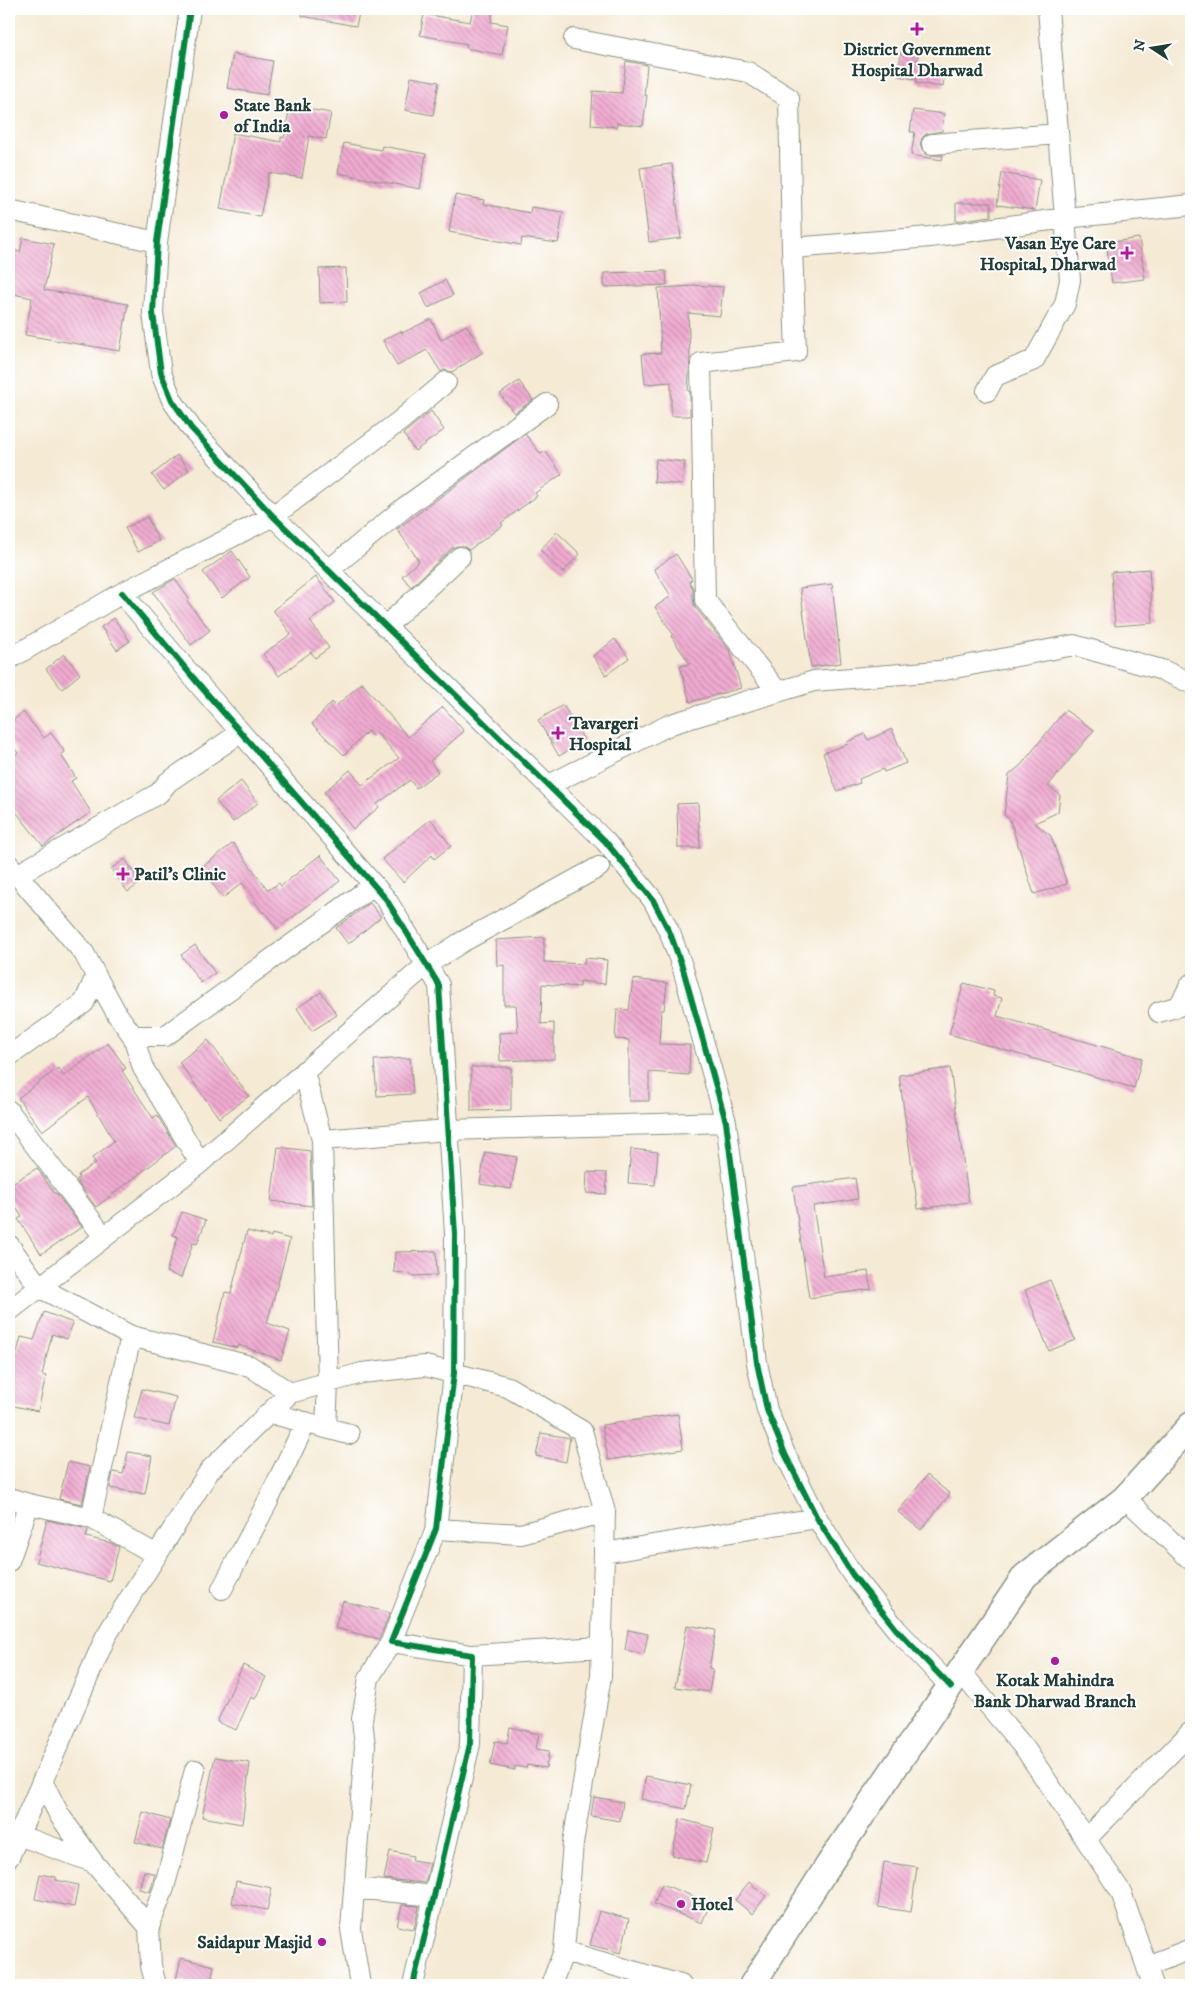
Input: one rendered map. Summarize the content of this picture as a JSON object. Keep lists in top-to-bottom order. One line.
{"places":{"health":["District Government Hospital Dharwad","Vasan Eye Care Hospital, Dharwad","Tavargeri Hospital","Patil's Clinic"],"other":["State Bank of India","Kotak Mahindra Bank Dharwad Branch","Hotel","Saidapur Masjid"]},"north":"left"}
